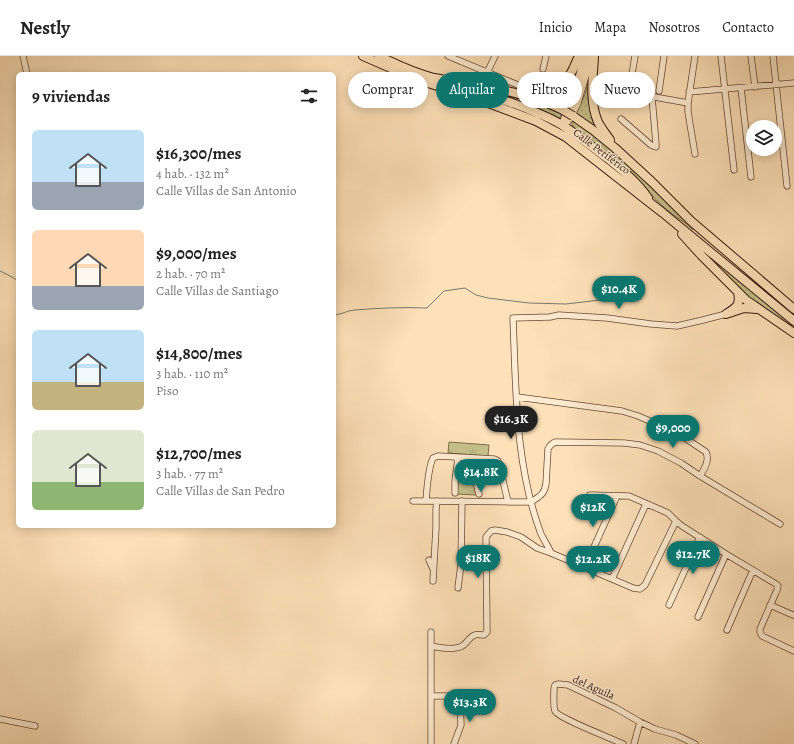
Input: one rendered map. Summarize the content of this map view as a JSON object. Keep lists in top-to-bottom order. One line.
{"streets":{"highway":["Calle Periférico"],"street":["del Aguila"]},"page":{"header":"Nestly","nav":["Inicio","Mapa","Nosotros","Contacto"],"chip":["Comprar","Alquilar","Filtros","Nuevo"],"heading":"9 viviendas","list":[{"name":"$16,300/mes","note":"4 hab. · 132 m² · Calle Villas de San Antonio"},{"name":"$9,000/mes","note":"2 hab. · 70 m² · Calle Villas de Santiago"},{"name":"$14,800/mes","note":"3 hab. · 110 m² · Piso"},{"name":"$12,700/mes","note":"3 hab. · 77 m² · Calle Villas de San Pedro"}],"price":["$10.4K","$16.3K","$9,000","$14.8K","$12K","$12.7K","$18K","$12.2K","$13.3K"]}}
